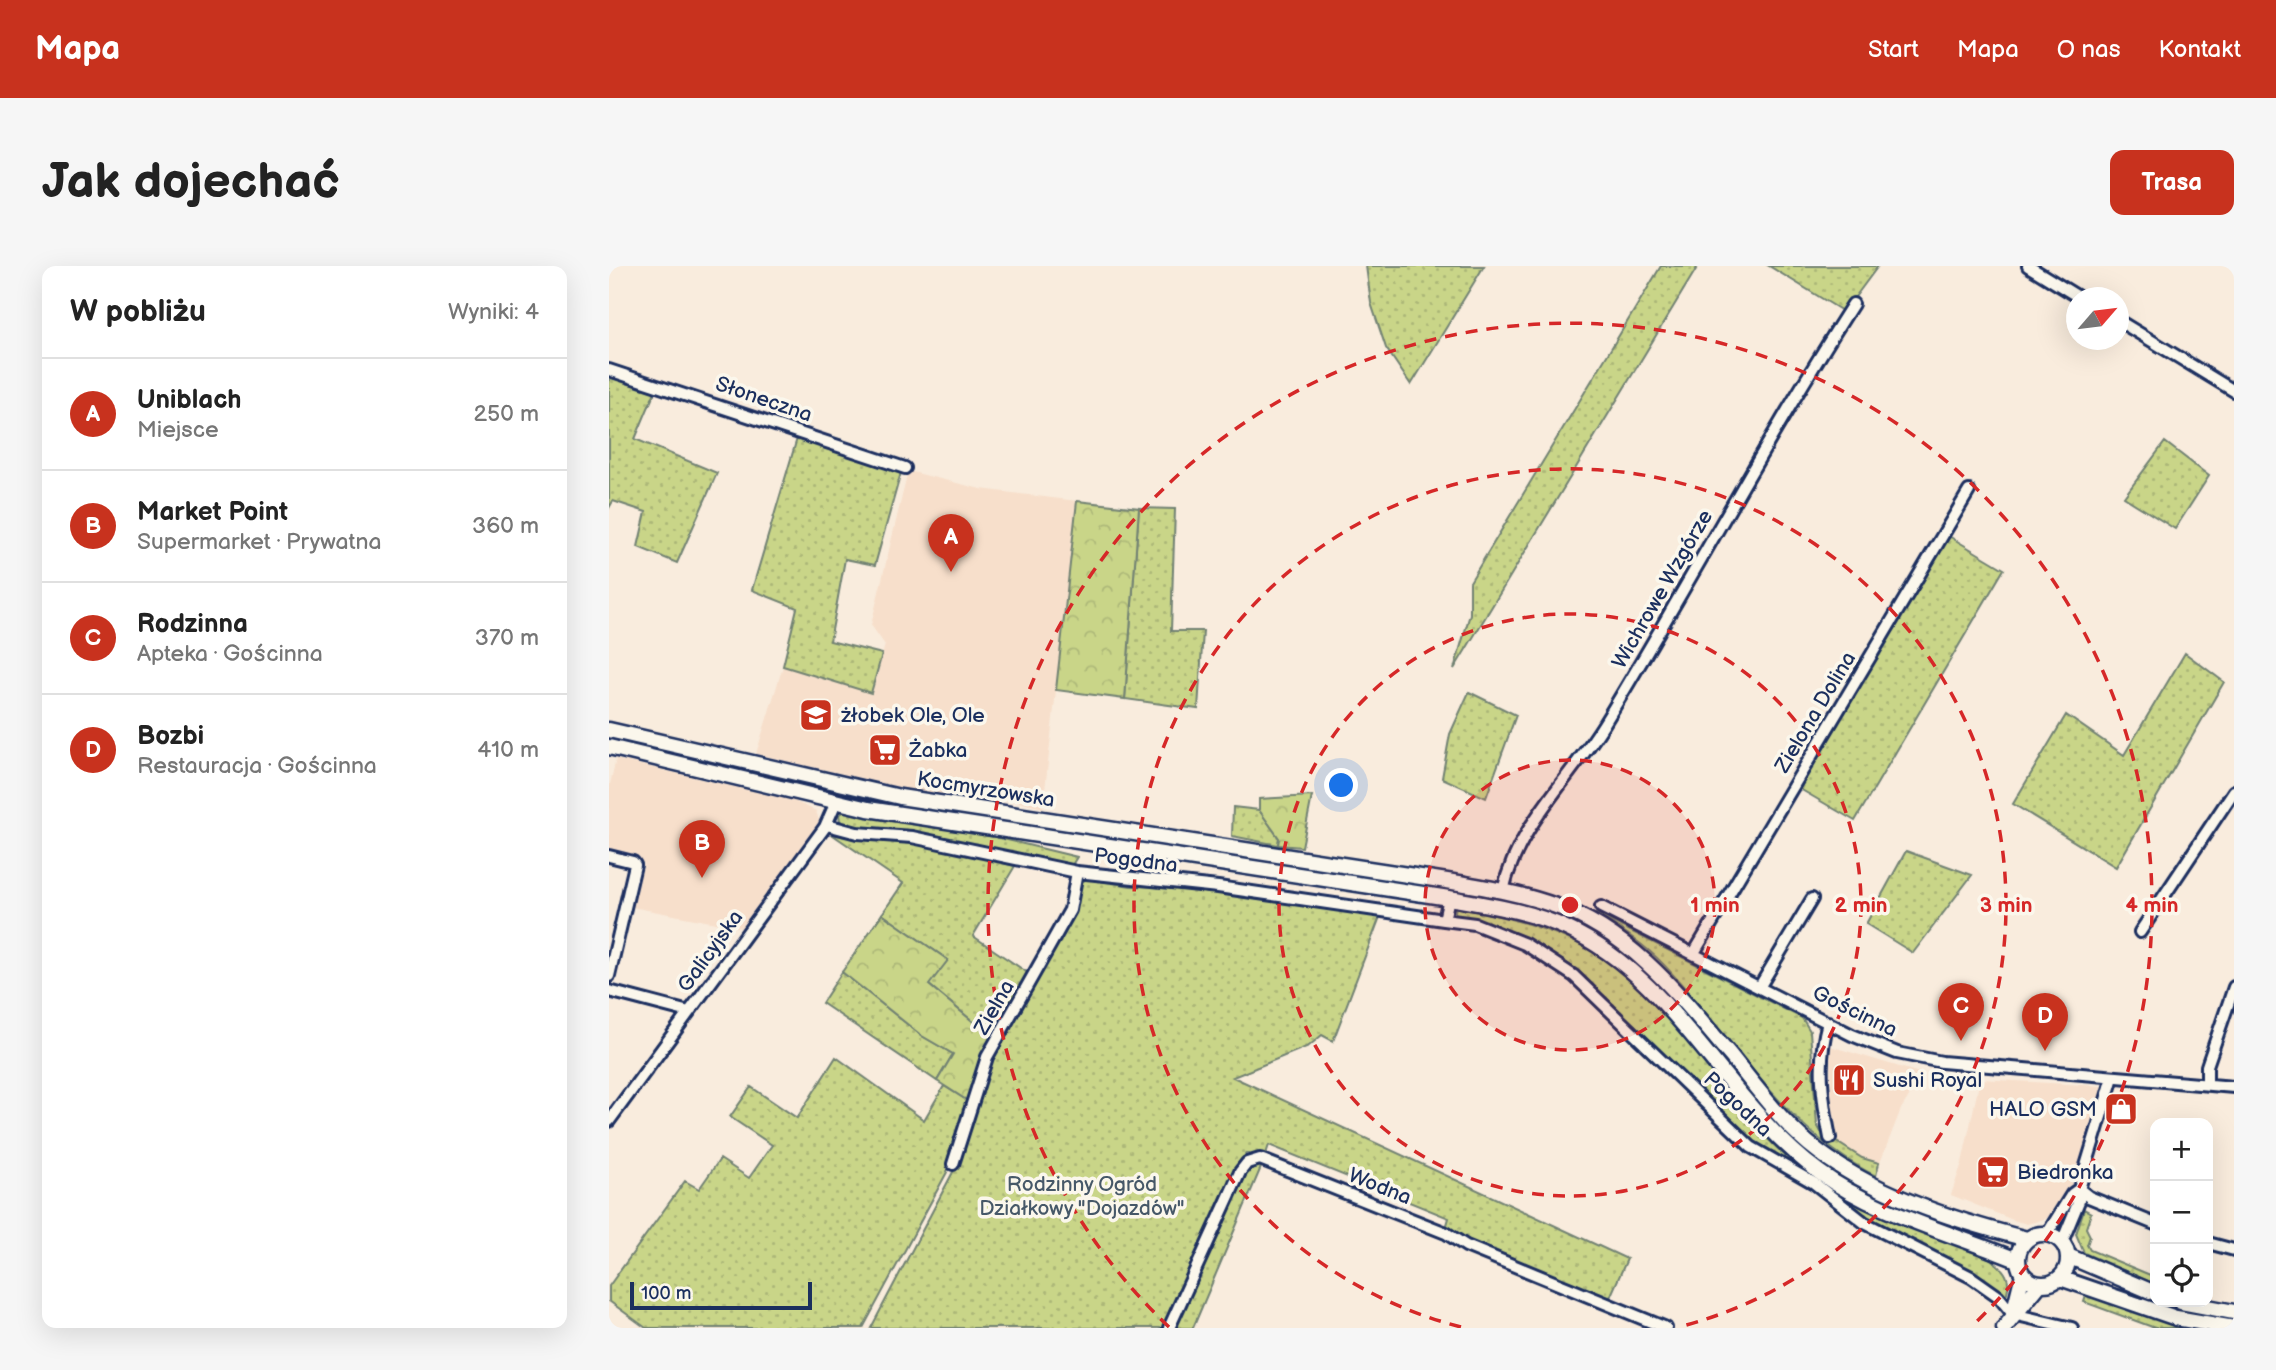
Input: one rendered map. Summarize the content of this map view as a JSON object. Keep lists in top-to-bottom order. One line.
{"streets":{"main road":["Kocmyrzowska"],"street":["Słoneczna","Wichrowe Wzgórze","Zielona Dolina","Pogodna","Galicyjska","Zielna","Gościnna","Wodna"]},"crossings":[["Wichrowe Wzgórze","Kocmyrzowska"],["Zielona Dolina","Gościnna"],["Kocmyrzowska","Galicyjska"],["Pogodna","Galicyjska"],["Pogodna","Zielna"]],"parks":["Rodzinny Ogród Działkowy \"Dojazdów\""],"places":{"school or university":["żłobek Ole, Ole"],"supermarket":["Żabka","Biedronka"],"restaurant":["Sushi Royal"],"shop":["HALO GSM"]},"scale_bar":"100 m","north":"top right","page":{"header":"Mapa","nav":["Start","Mapa","O nas","Kontakt"],"buttons":"Trasa","title":"Jak dojechać","heading":["W pobliżu","Wyniki: 4"],"list":[{"mark":"A","name":"Uniblach","note":"Miejsce","value":"250 m"},{"mark":"B","name":"Market Point","note":"Supermarket · Prywatna","value":"360 m"},{"mark":"C","name":"Rodzinna","note":"Apteka · Gościnna","value":"370 m"},{"mark":"D","name":"Bozbi","note":"Restauracja · Gościnna","value":"410 m"}],"pins":["A","B","C","D"],"map_buttons":["+","−"],"scale":"100 m"},"rings":["1 min","2 min","3 min","4 min"]}
